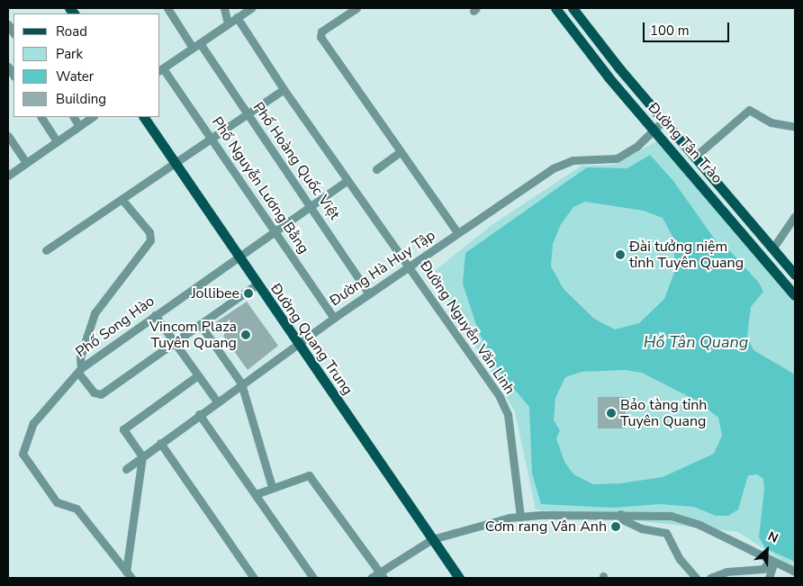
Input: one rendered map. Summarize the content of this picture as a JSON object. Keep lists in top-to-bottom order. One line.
{"streets":{"main road":["Đường Tân Trào","Đường Quang Trung"],"street":["Phố Hoàng Quốc Việt","Phố Nguyễn Lương Bằng","Đường Hà Huy Tập","Phố Song Hào","Đường Nguyễn Văn Linh"]},"crossings":[["Đường Tân Trào","Đường Hà Huy Tập"],["Phố Hoàng Quốc Việt","Đường Hà Huy Tập"],["Phố Hoàng Quốc Việt","Phố Song Hào"],["Phố Nguyễn Lương Bằng","Đường Hà Huy Tập"],["Phố Nguyễn Lương Bằng","Phố Song Hào"],["Đường Hà Huy Tập","Đường Nguyễn Văn Linh"],["Đường Hà Huy Tập","Đường Quang Trung"],["Phố Song Hào","Đường Nguyễn Văn Linh"],["Phố Song Hào","Đường Quang Trung"]],"water":["Hồ Tân Quang"],"places":["Đài tưởng niệm tỉnh Tuyên Quang","Jollibee","Vincom Plaza Tuyên Quang","Bảo tàng tỉnh Tuyên Quang","Cơm rang Vân Anh"],"legend":["Road","Park","Water","Building"],"scale_bar":"100 m","north":"top right"}
